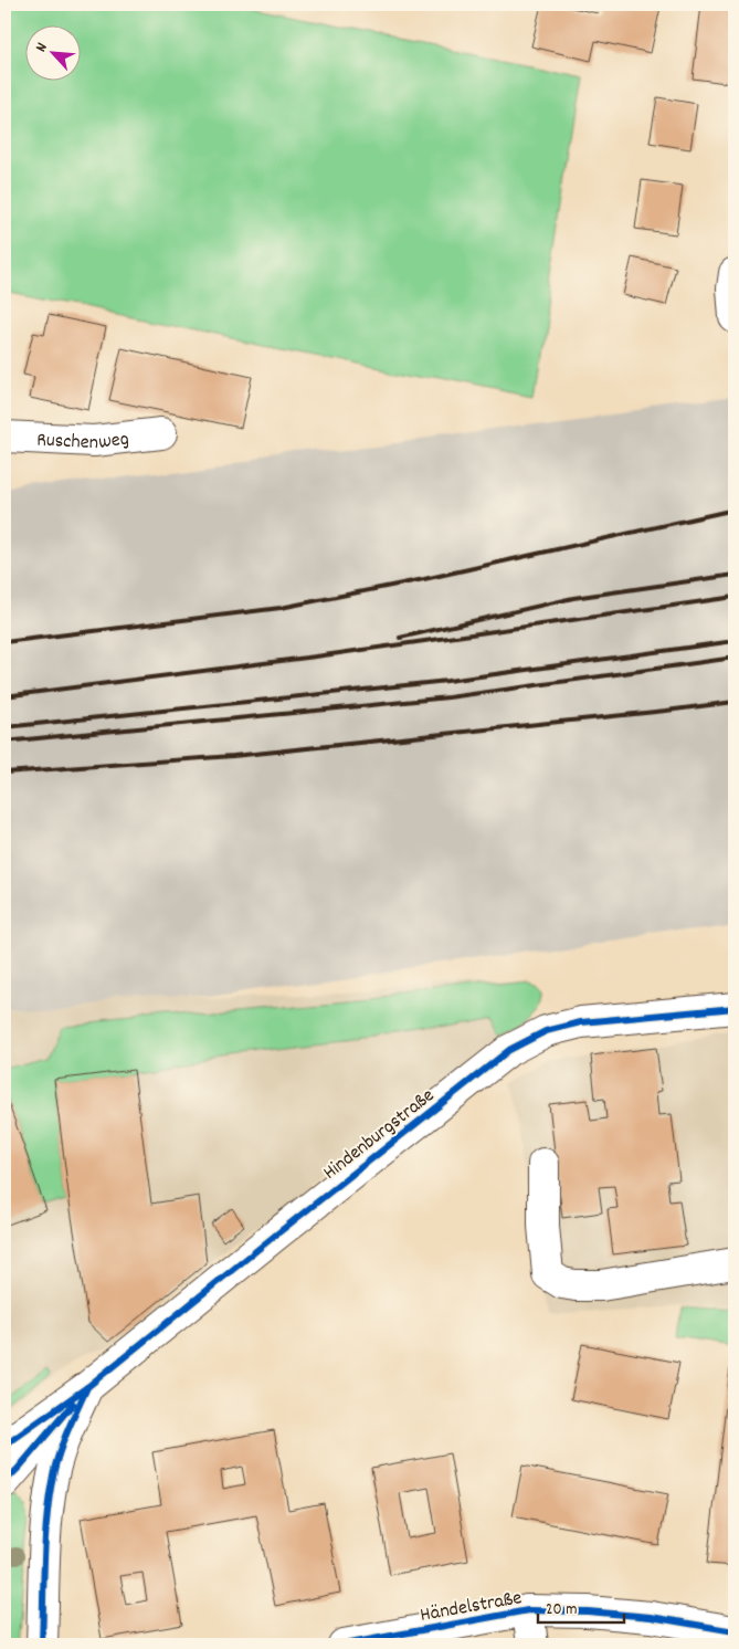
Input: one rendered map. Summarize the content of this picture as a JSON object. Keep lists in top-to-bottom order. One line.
{"streets":{"street":["Ruschenweg","Hindenburgstraße","Händelstraße"]},"scale_bar":"20 m","north":"top left"}
